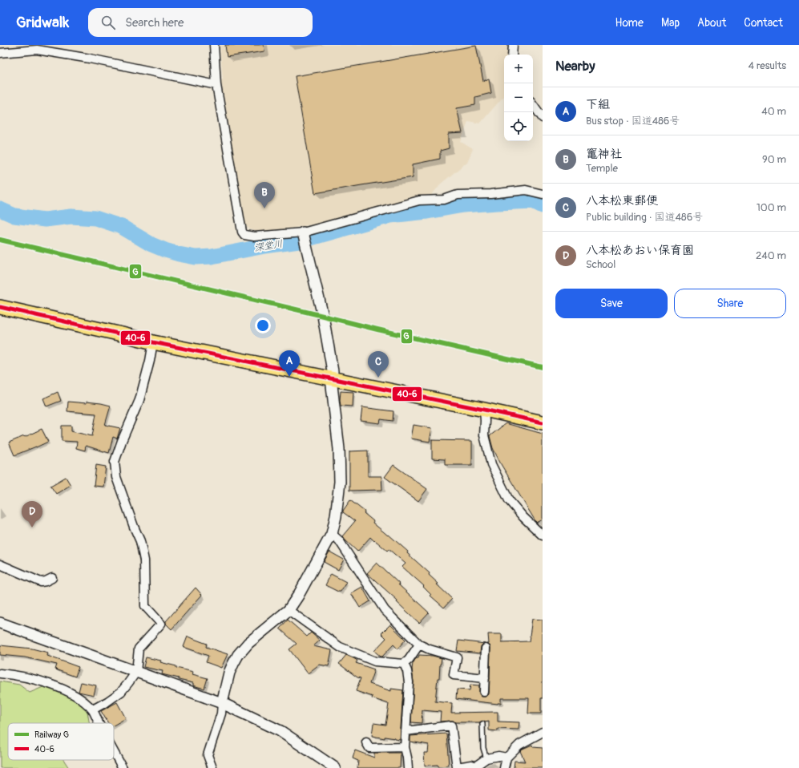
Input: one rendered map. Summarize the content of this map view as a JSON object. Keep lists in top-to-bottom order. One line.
{"water":["深堂川"],"lines":["rail line G","transit line 40-6"],"legend":["Railway G","40-6"],"page":{"header":"Gridwalk","search":"Search here","nav":["Home","Map","About","Contact"],"heading":["Nearby","4 results"],"map_buttons":["+","−"],"list":[{"mark":"A","name":"下組","note":"Bus stop · 国道486号","value":"40 m"},{"mark":"B","name":"竃神社","note":"Temple","value":"90 m"},{"mark":"C","name":"八本松東郵便","note":"Public building · 国道486号","value":"100 m"},{"mark":"D","name":"八本松あおい保育園","note":"School","value":"240 m"}],"pins":["B","A","C","D"],"buttons":["Save","Share"]}}
